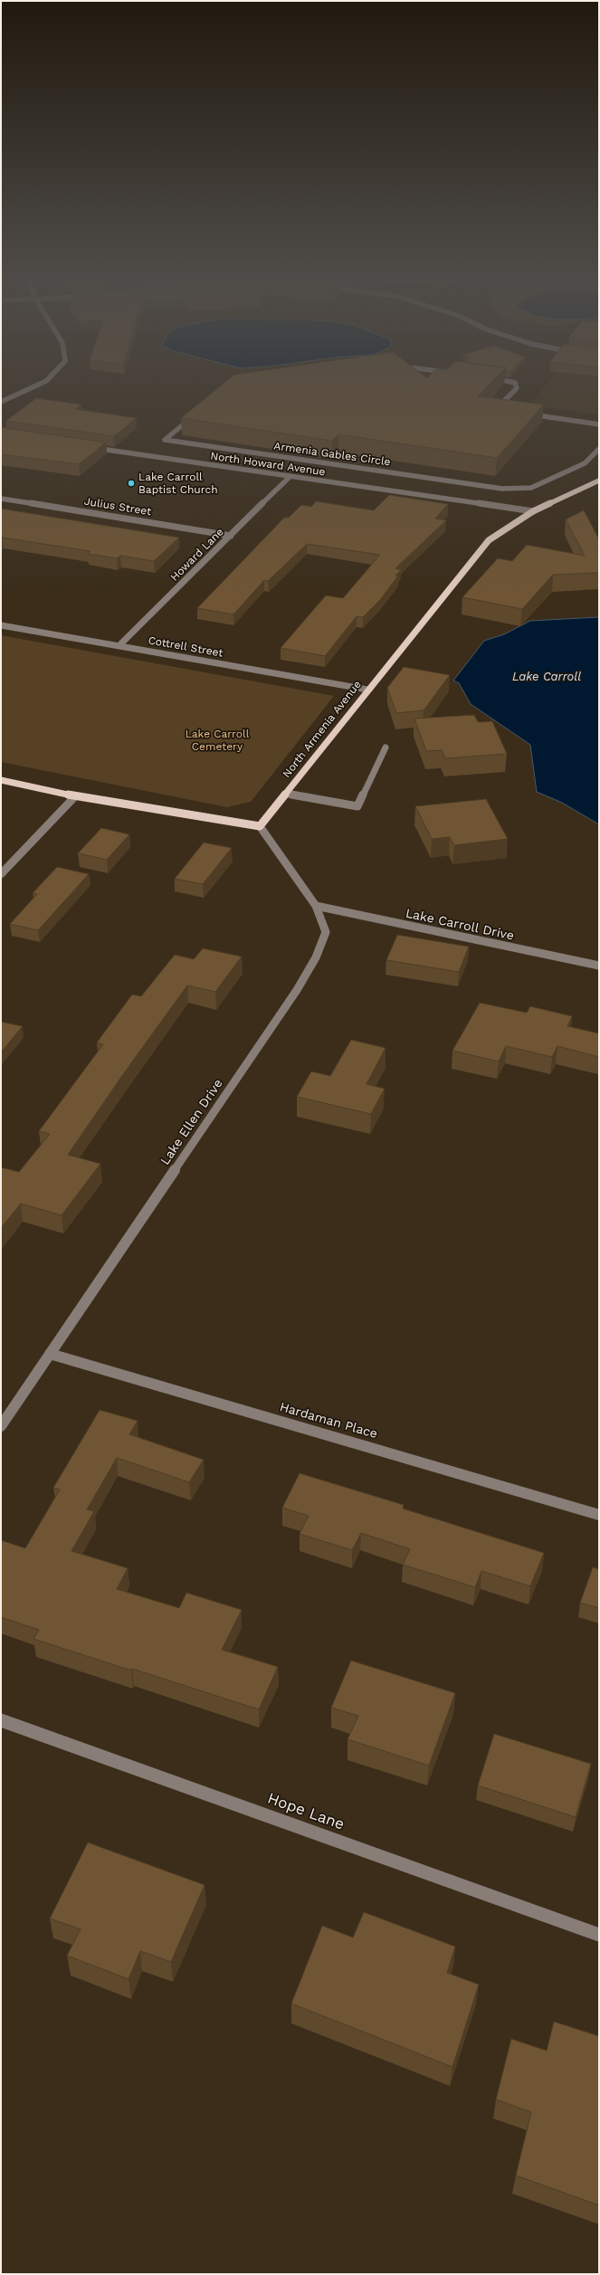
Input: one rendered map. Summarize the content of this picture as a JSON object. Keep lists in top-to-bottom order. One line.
{"streets":{"main road":["North Armenia Avenue"],"street":["Armenia Gables Circle","North Howard Avenue","Julius Street","Howard Lane","Cottrell Street","Lake Carroll Drive","Lake Ellen Drive","Hardaman Place","Hope Lane"]},"crossings":[["North Howard Avenue","Howard Lane"],["North Howard Avenue","North Armenia Avenue"],["Julius Street","Howard Lane"],["Howard Lane","Cottrell Street"],["Cottrell Street","North Armenia Avenue"],["North Armenia Avenue","Lake Ellen Drive"],["Lake Carroll Drive","Lake Ellen Drive"],["Lake Ellen Drive","Hardaman Place"]],"water":["Lake Carroll"],"parks":["Lake Carroll Cemetery"],"places":["Lake Carroll Baptist Church"]}
